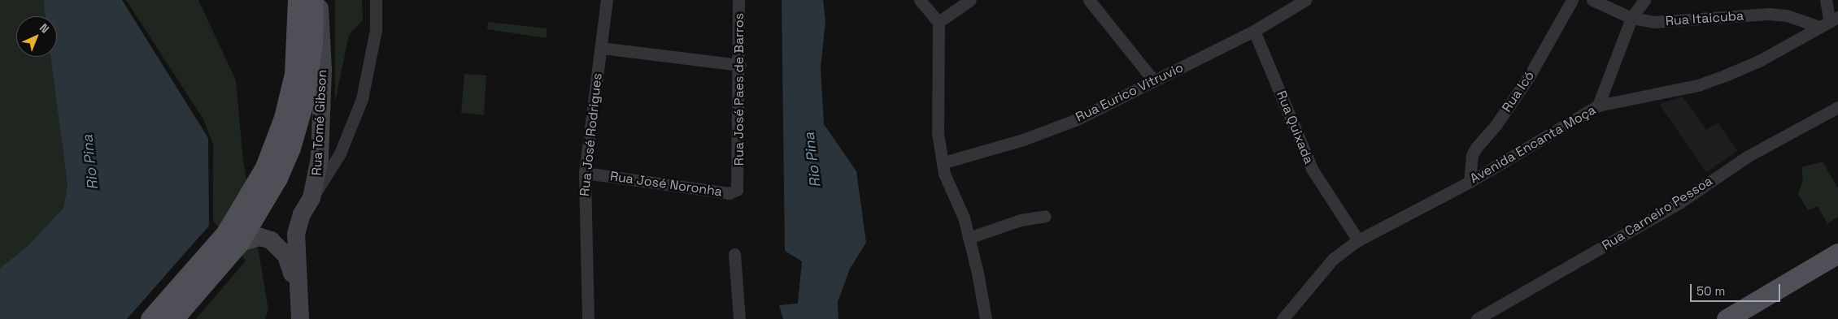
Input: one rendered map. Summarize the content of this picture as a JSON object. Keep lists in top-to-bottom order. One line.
{"streets":{"street":["Rua Itaicuba","Rua José Paes de Barros","Rua Icó","Rua Eurico Vitruvio","Rua Tomé Gibson","Rua Quixada","Rua José Rodrigues","Avenida Encanta Moça","Rua José Noronha","Rua Carneiro Pessoa"]},"crossings":[["Rua Itaicuba","Avenida Encanta Moça"],["Rua José Paes de Barros","Rua José Noronha"],["Rua Icó","Avenida Encanta Moça"],["Rua Eurico Vitruvio","Rua Quixada"],["Rua Quixada","Avenida Encanta Moça"],["Rua José Rodrigues","Rua José Noronha"]],"water":["Rio Pina"],"scale_bar":"50 m","north":"top right"}
